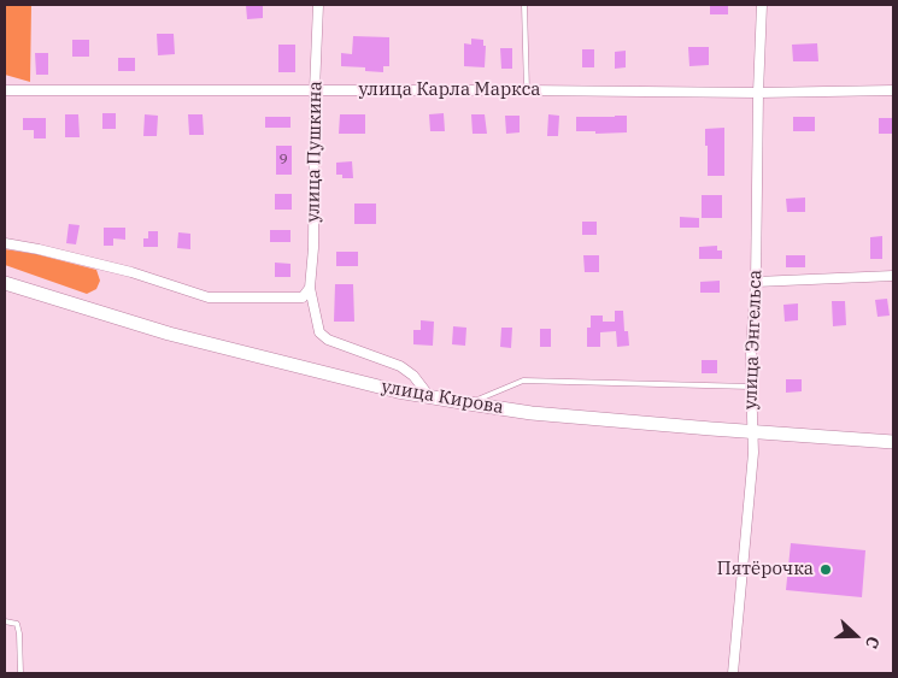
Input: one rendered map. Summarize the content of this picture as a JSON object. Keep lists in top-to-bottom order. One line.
{"streets":{"main road":["улица Кирова"],"street":["улица Карла Маркса","улица Пушкина","улица Энгельса"]},"crossings":[["улица Карла Маркса","улица Пушкина"],["улица Карла Маркса","улица Энгельса"],["улица Пушкина","улица Кирова"],["улица Энгельса","улица Кирова"]],"places":["Пятёрочка"],"house_numbers":["9"],"north":"right"}
